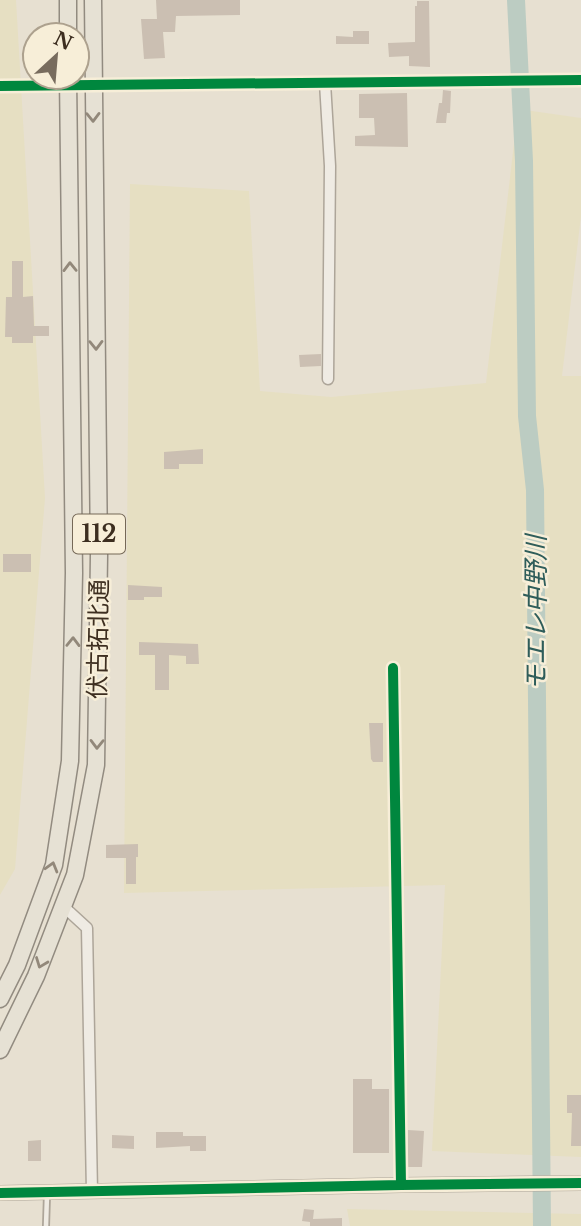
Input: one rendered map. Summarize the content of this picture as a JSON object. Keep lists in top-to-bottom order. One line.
{"streets":{"main road":["112","伏古拓北通"]},"water":["モエレ中野川"],"north":"top right"}
